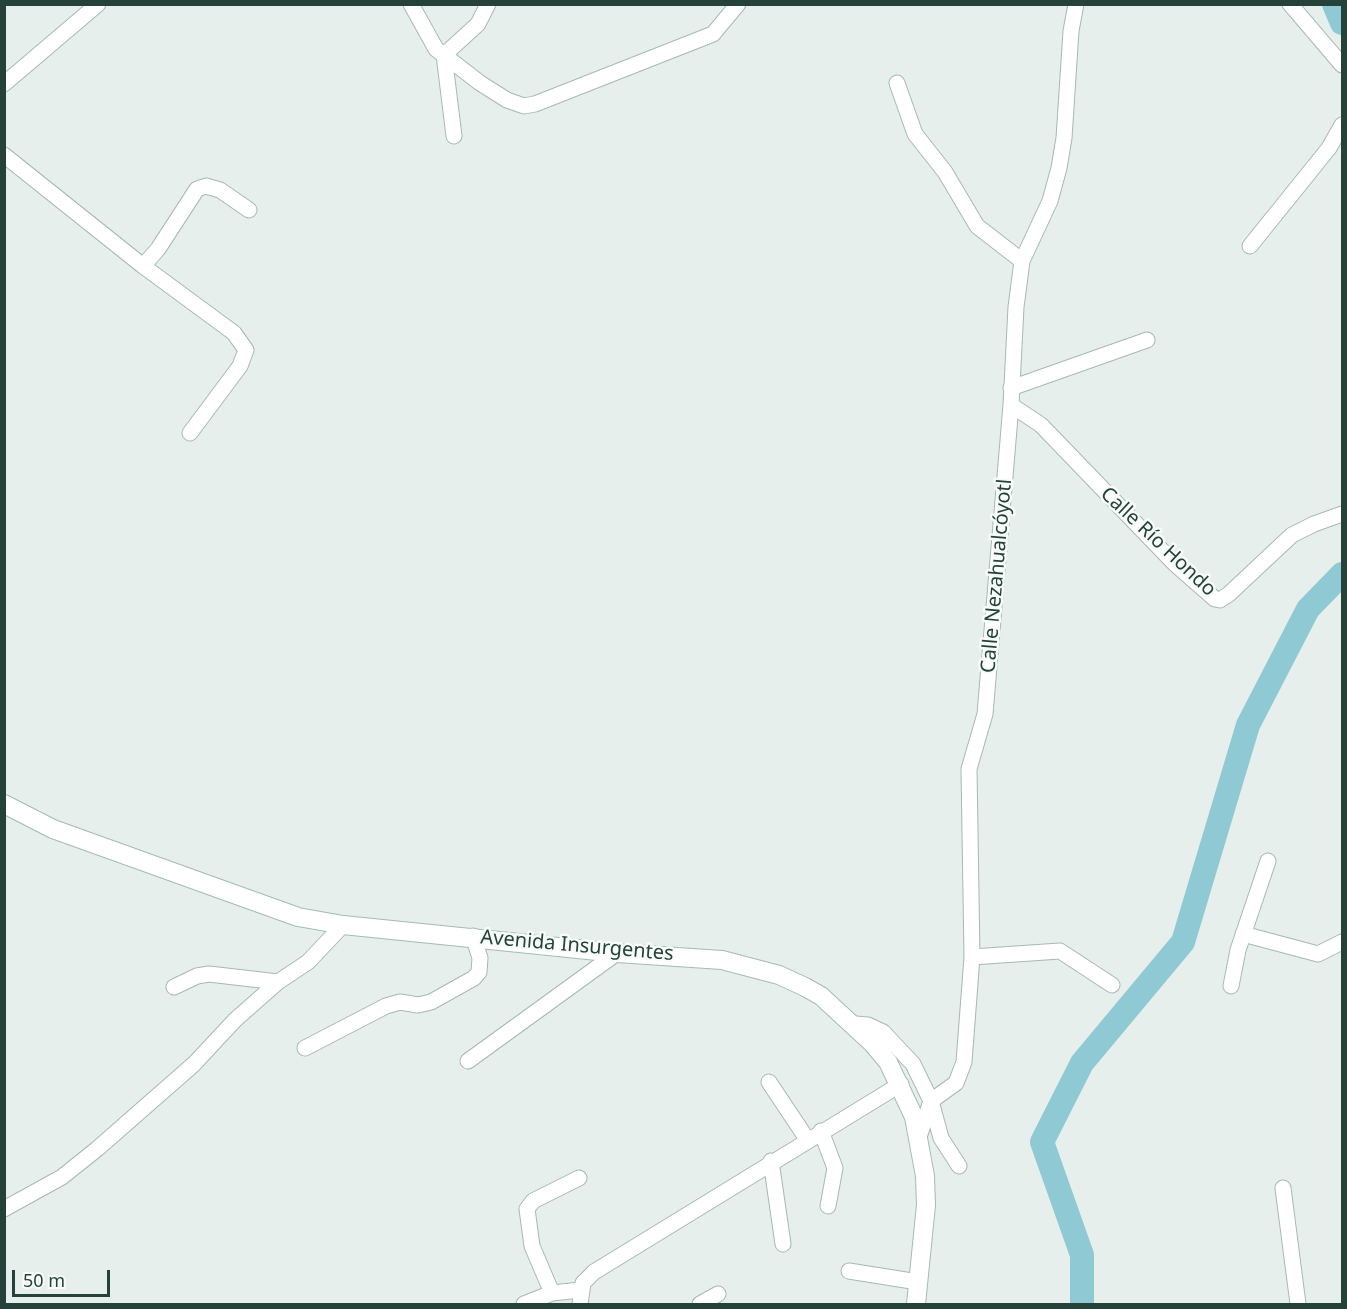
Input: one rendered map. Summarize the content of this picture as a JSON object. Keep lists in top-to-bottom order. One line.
{"streets":{"main road":["Avenida Insurgentes"],"street":["Calle Río Hondo","Calle Nezahualcóyotl"]},"crossings":[["Calle Río Hondo","Calle Nezahualcóyotl"]],"scale_bar":"50 m"}
